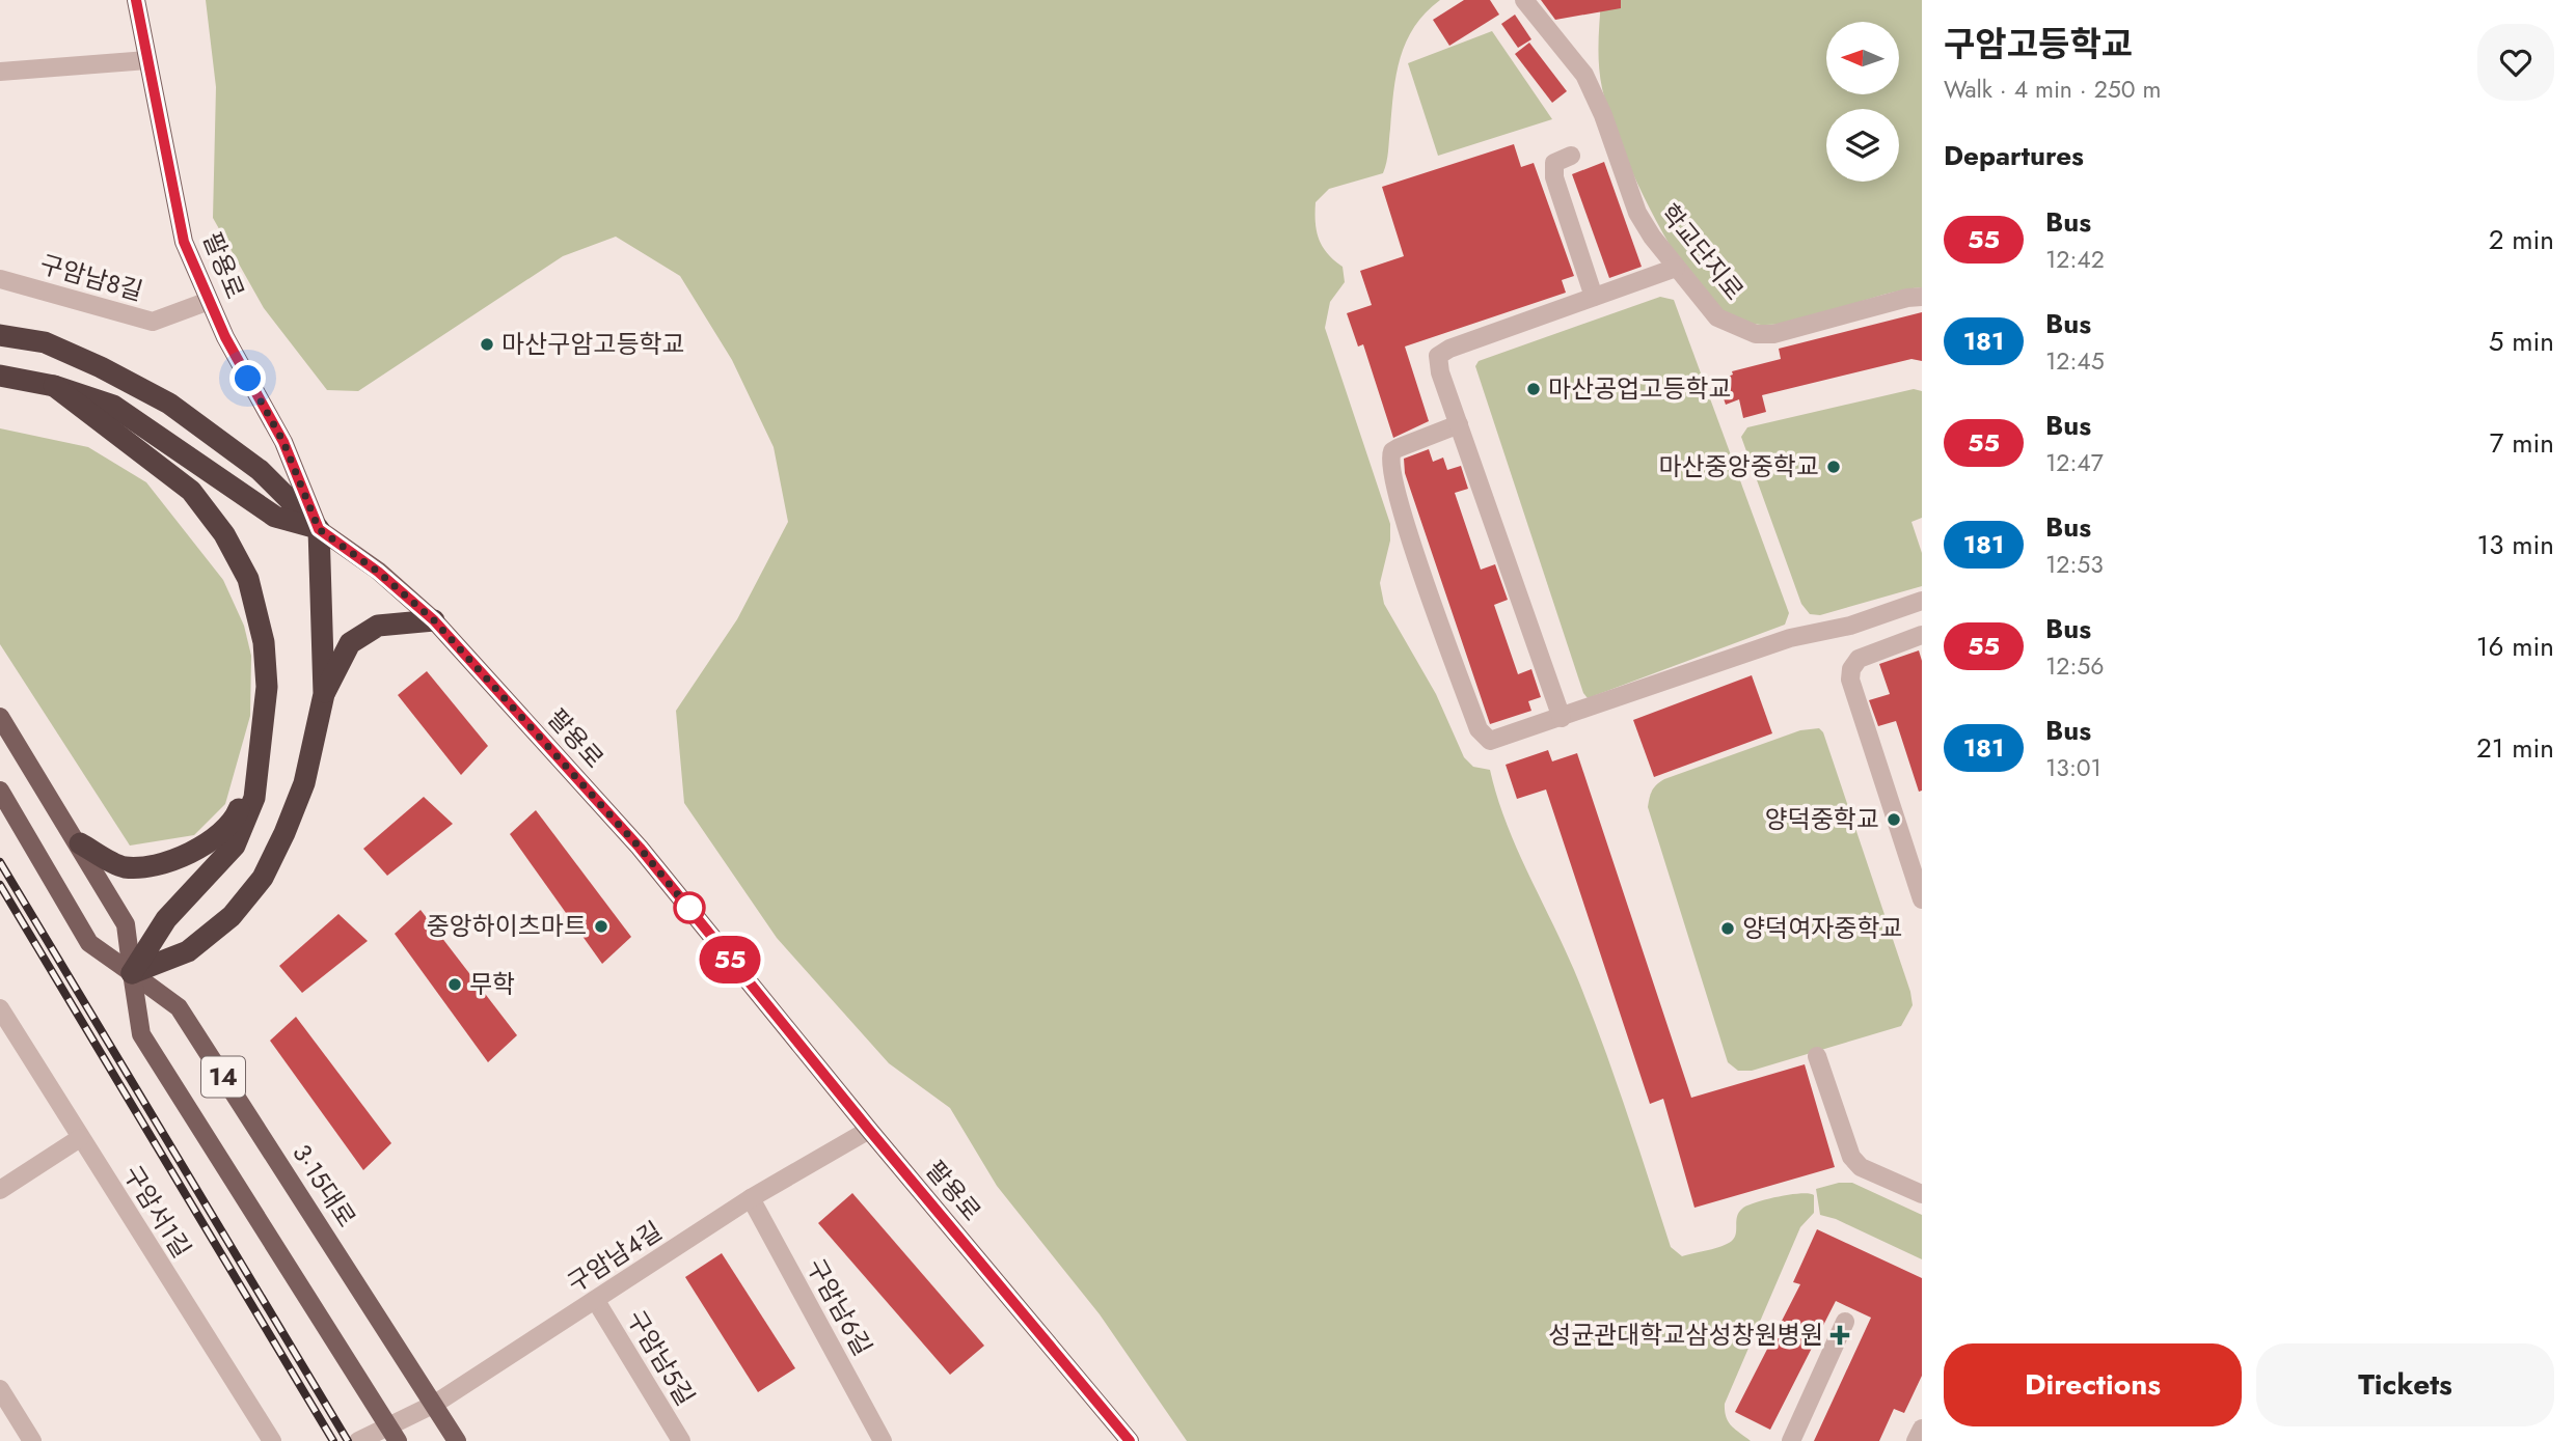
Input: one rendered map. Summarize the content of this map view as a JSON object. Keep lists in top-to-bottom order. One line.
{"streets":{"main road":["팔용로","14","3·15대로"],"street":["학교단지로","구암남8길","구암서1길","구암남4길","구암남6길","구암남5길"]},"crossings":[["팔용로","구암남8길"],["팔용로","구암남4길"],["14","3·15대로"],["14","구암남4길"],["3·15대로","구암남4길"],["구암남4길","구암남6길"],["구암남4길","구암남5길"]],"places":{"other":["마산구암고등학교","마산공업고등학교","마산중앙중학교","양덕중학교","중앙하이츠마트","양덕여자중학교","무학"],"health":["성균관대학교삼성창원병원"]},"lines":["bus line 55"],"north":"left","page":{"on_map":"55","heading":[["구암고등학교","Walk · 4 min · 250 m"],"Departures"],"list":[{"mark":"55","name":"Bus","note":"12:42","value":"2 min"},{"mark":"181","name":"Bus","note":"12:45","value":"5 min"},{"mark":"55","name":"Bus","note":"12:47","value":"7 min"},{"mark":"181","name":"Bus","note":"12:53","value":"13 min"},{"mark":"55","name":"Bus","note":"12:56","value":"16 min"},{"mark":"181","name":"Bus","note":"13:01","value":"21 min"}],"buttons":["Directions","Tickets"]}}
